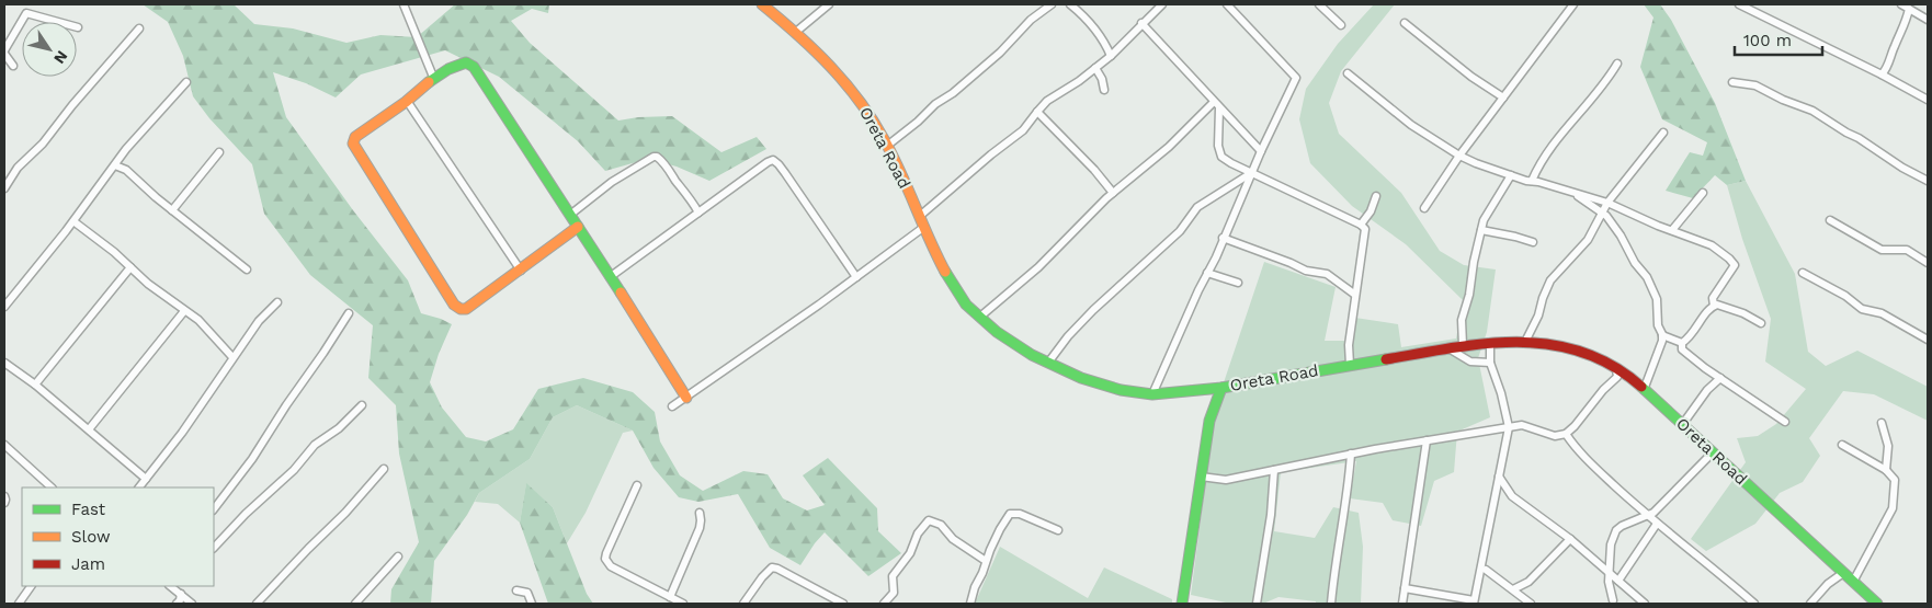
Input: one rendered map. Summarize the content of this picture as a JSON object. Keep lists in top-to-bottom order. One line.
{"streets":{"street":["Oreta Road"]},"legend":["Fast","Slow","Jam"],"scale_bar":"100 m","north":"bottom right"}
